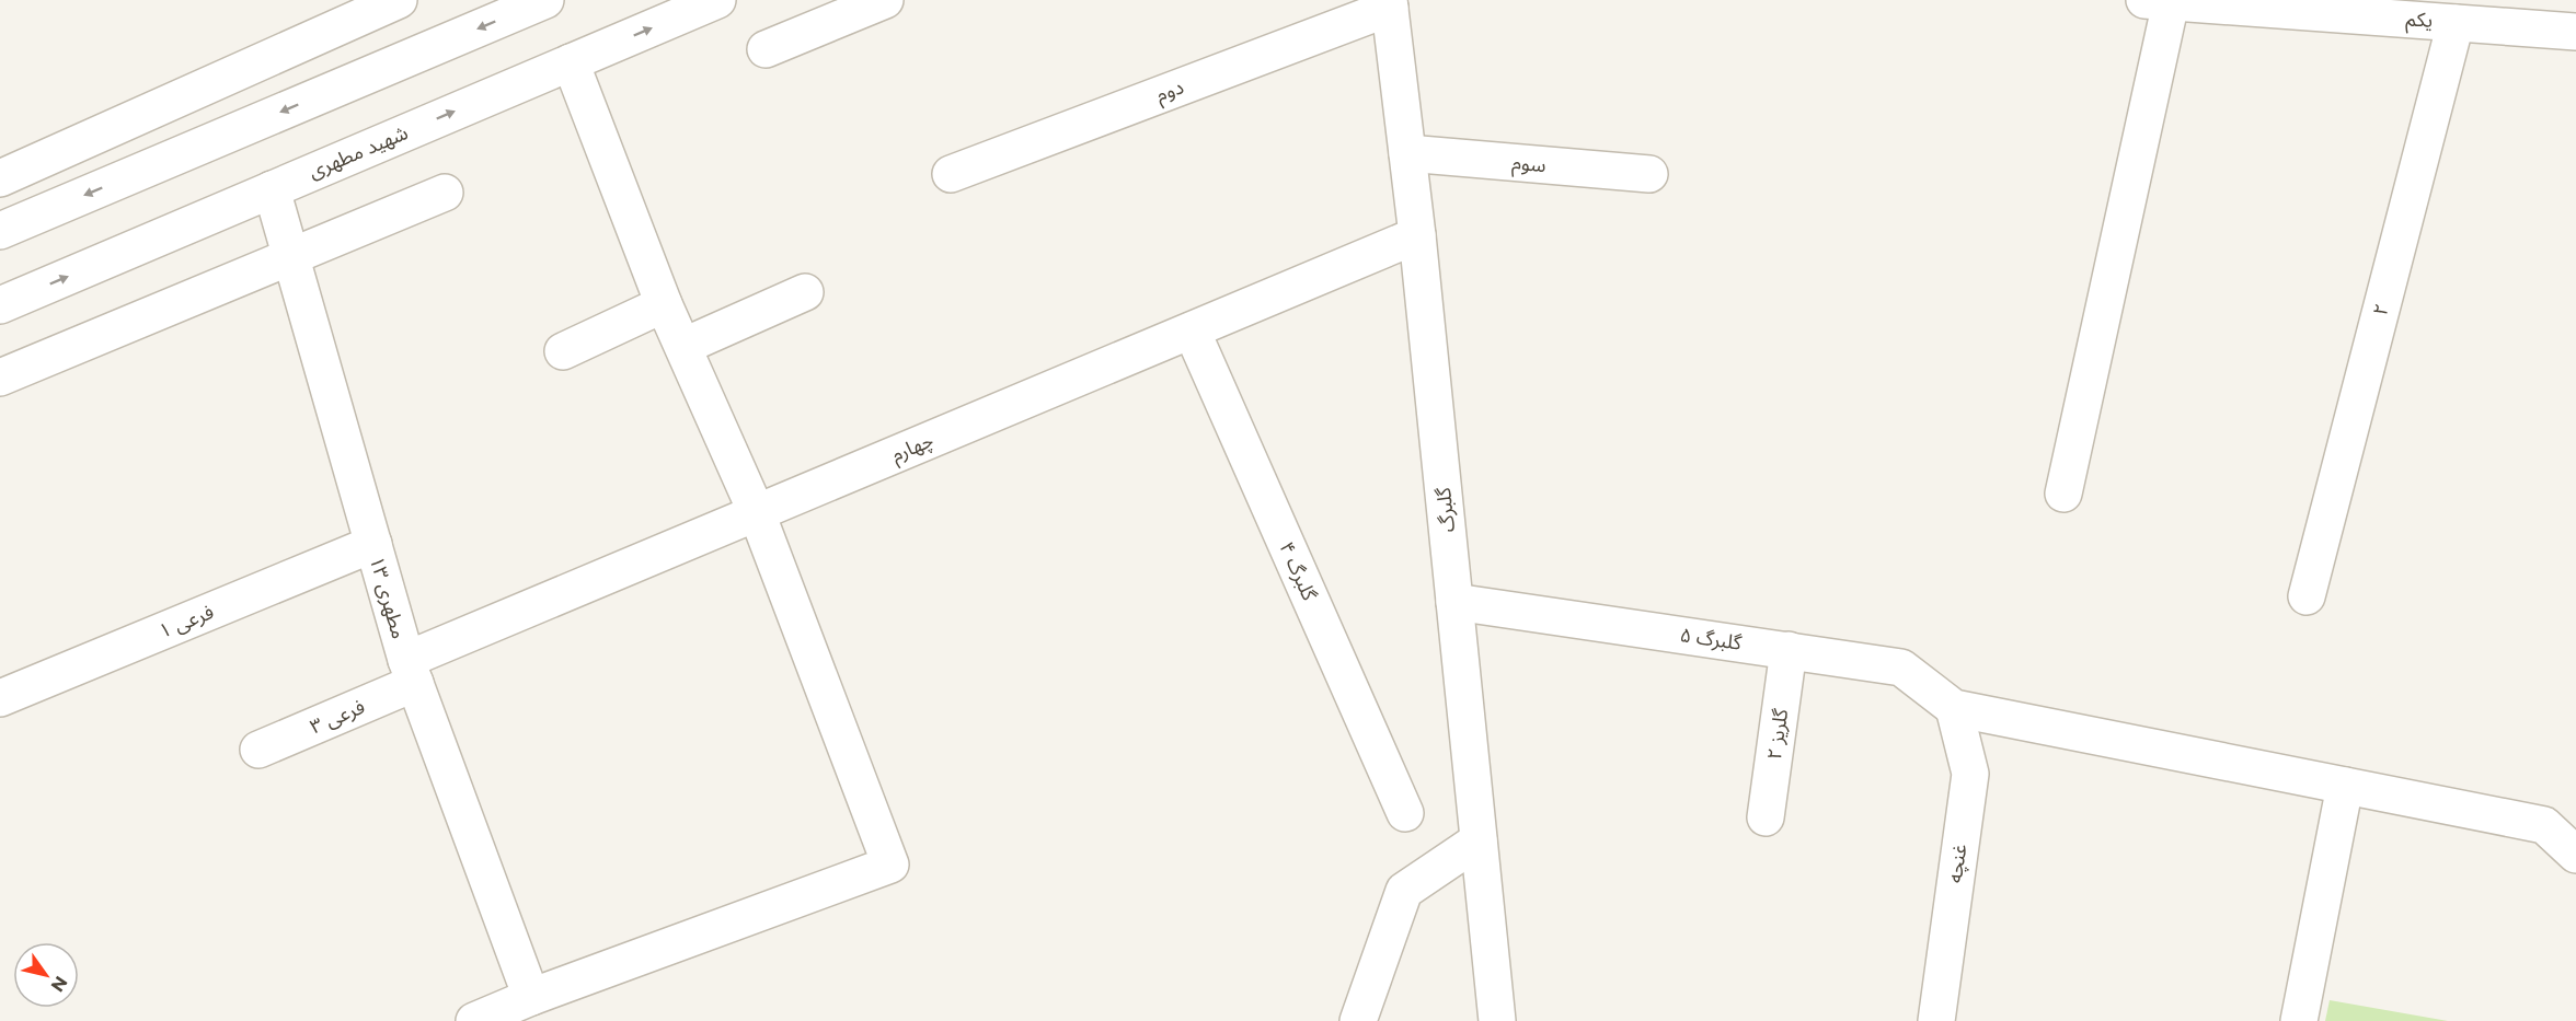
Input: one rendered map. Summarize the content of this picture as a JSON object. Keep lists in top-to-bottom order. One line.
{"streets":{"street":["یکم","دوم","شهید مطهری","سوم","۲","چهارم","گلبرگ","گلبرگ ۴","مطهری ۱۳","فرعی ۱","گلبرگ ۵","فرعی ۳","گلریز ۲","غنچه"]},"crossings":[["یکم","۲"],["دوم","گلبرگ"],["شهید مطهری","مطهری ۱۳"],["سوم","گلبرگ"],["چهارم","گلبرگ"],["چهارم","گلبرگ ۴"],["چهارم","مطهری ۱۳"],["چهارم","فرعی ۳"],["گلبرگ","گلبرگ ۵"],["مطهری ۱۳","فرعی ۱"],["مطهری ۱۳","فرعی ۳"],["گلبرگ ۵","گلریز ۲"],["گلبرگ ۵","غنچه"]],"north":"bottom right"}
